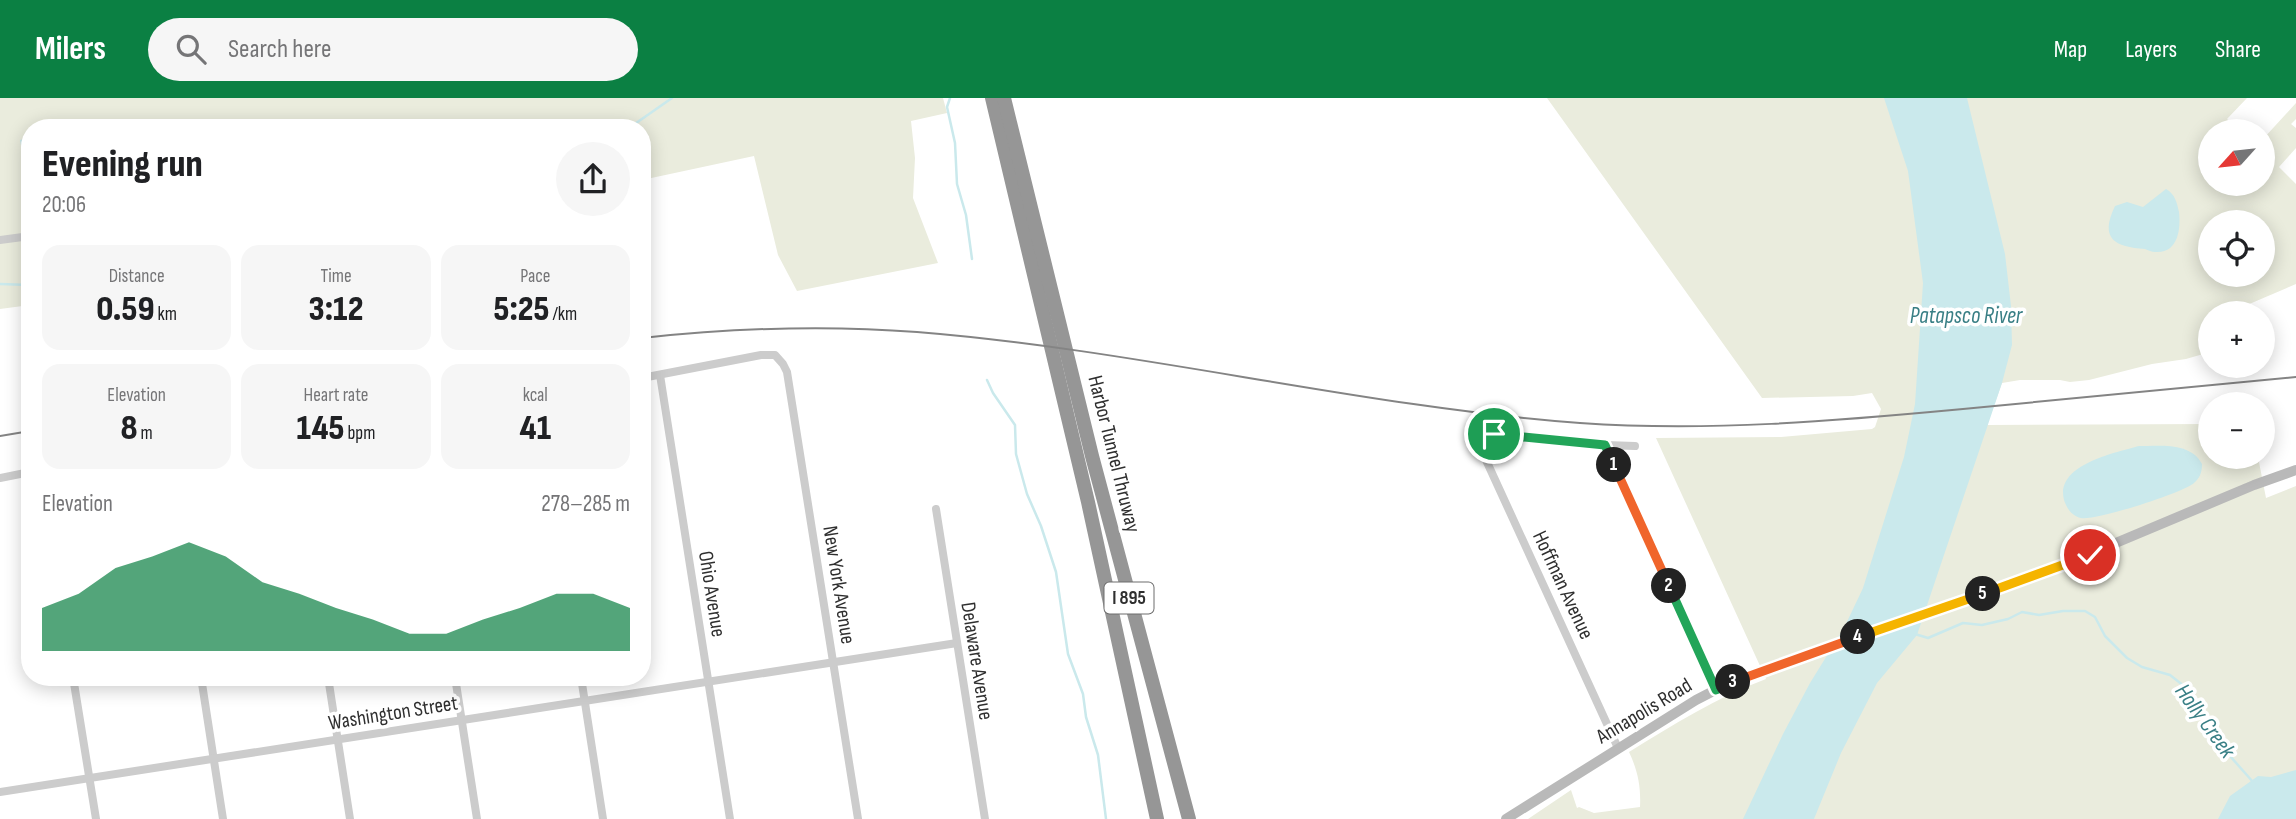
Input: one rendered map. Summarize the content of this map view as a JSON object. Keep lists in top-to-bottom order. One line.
{"streets":{"highway":["Harbor Tunnel Thruway","I 895"],"main road":["Annapolis Road"],"street":["New York Avenue","Hoffman Avenue","Ohio Avenue","Delaware Avenue","Washington Street"]},"crossings":[["New York Avenue","Ohio Avenue"],["New York Avenue","Washington Street"],["Hoffman Avenue","Annapolis Road"],["Ohio Avenue","Washington Street"],["Delaware Avenue","Washington Street"]],"water":["Patapsco River","Holly Creek"],"north":"bottom left","page":{"header":"Milers","search":"Search here","nav":["Map","Layers","Share"],"map_buttons":["+","−"],"heading":["Evening run","20:06"],"stats":[["Distance","0.59 km"],["Time","3:12"],["Pace","5:25 /km"],["Elevation","8 m"],["Heart rate","145 bpm"],["kcal","41"]],"pins":["1","2","5","4","3"],"chart":["Elevation","278–285 m"]}}
